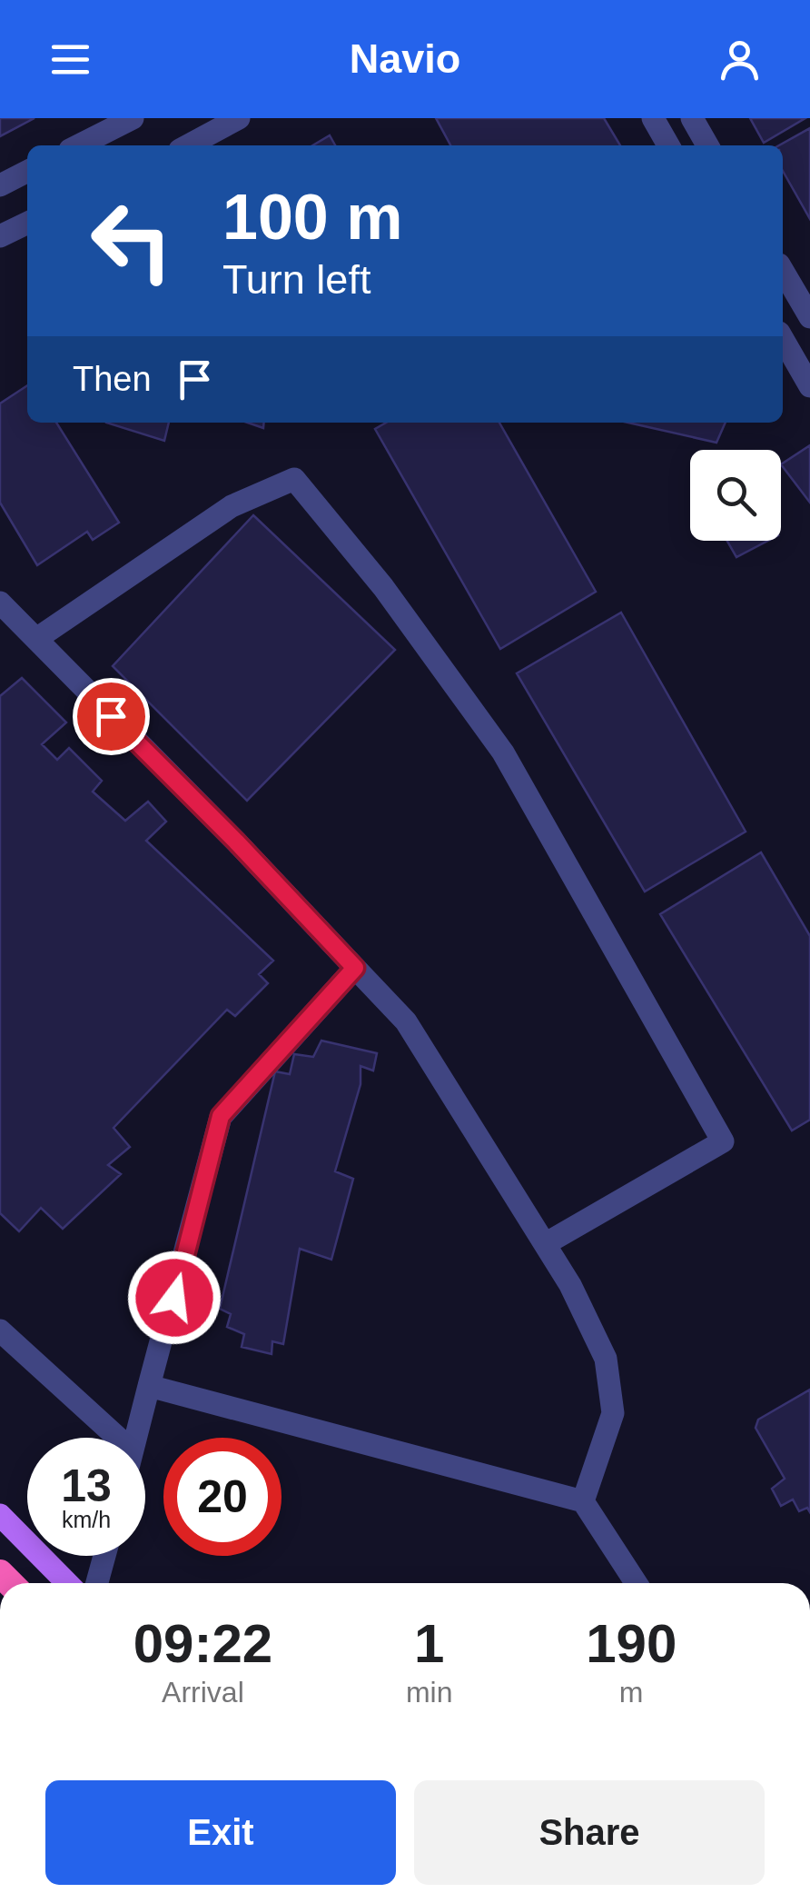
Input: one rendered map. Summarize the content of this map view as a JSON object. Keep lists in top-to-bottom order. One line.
{"page":{"header":"Navio","turn":["100 m","Turn left"],"then":"Then","speed":"13 km/h","limit":"20","eta":["09:22","Arrival","1","min","190","m"],"buttons":["Exit","Share"]}}
